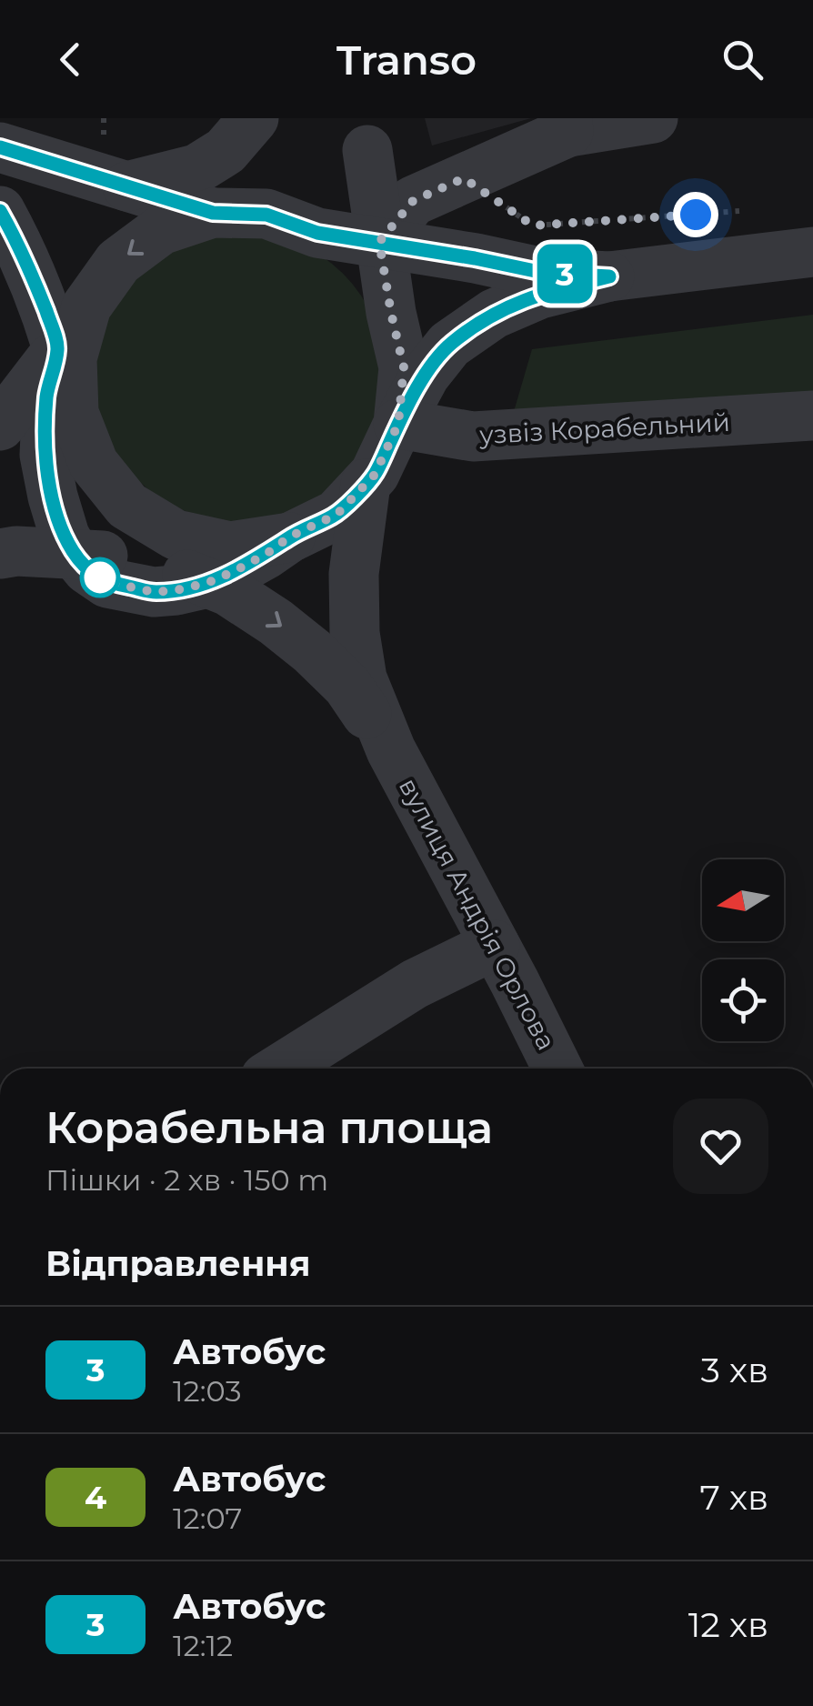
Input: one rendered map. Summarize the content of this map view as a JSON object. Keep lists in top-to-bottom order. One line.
{"streets":{"street":["узвіз Корабельний","вулиця Андрія Орлова"]},"lines":["bus line 3"],"north":"left","page":{"header":"Transo","on_map":"3","heading":[["Корабельна площа","Пішки · 2 хв · 150 m"],"Відправлення"],"list":[{"mark":"3","name":"Автобус","note":"12:03","value":"3 хв"},{"mark":"4","name":"Автобус","note":"12:07","value":"7 хв"},{"mark":"3","name":"Автобус","note":"12:12","value":"12 хв"}]}}
